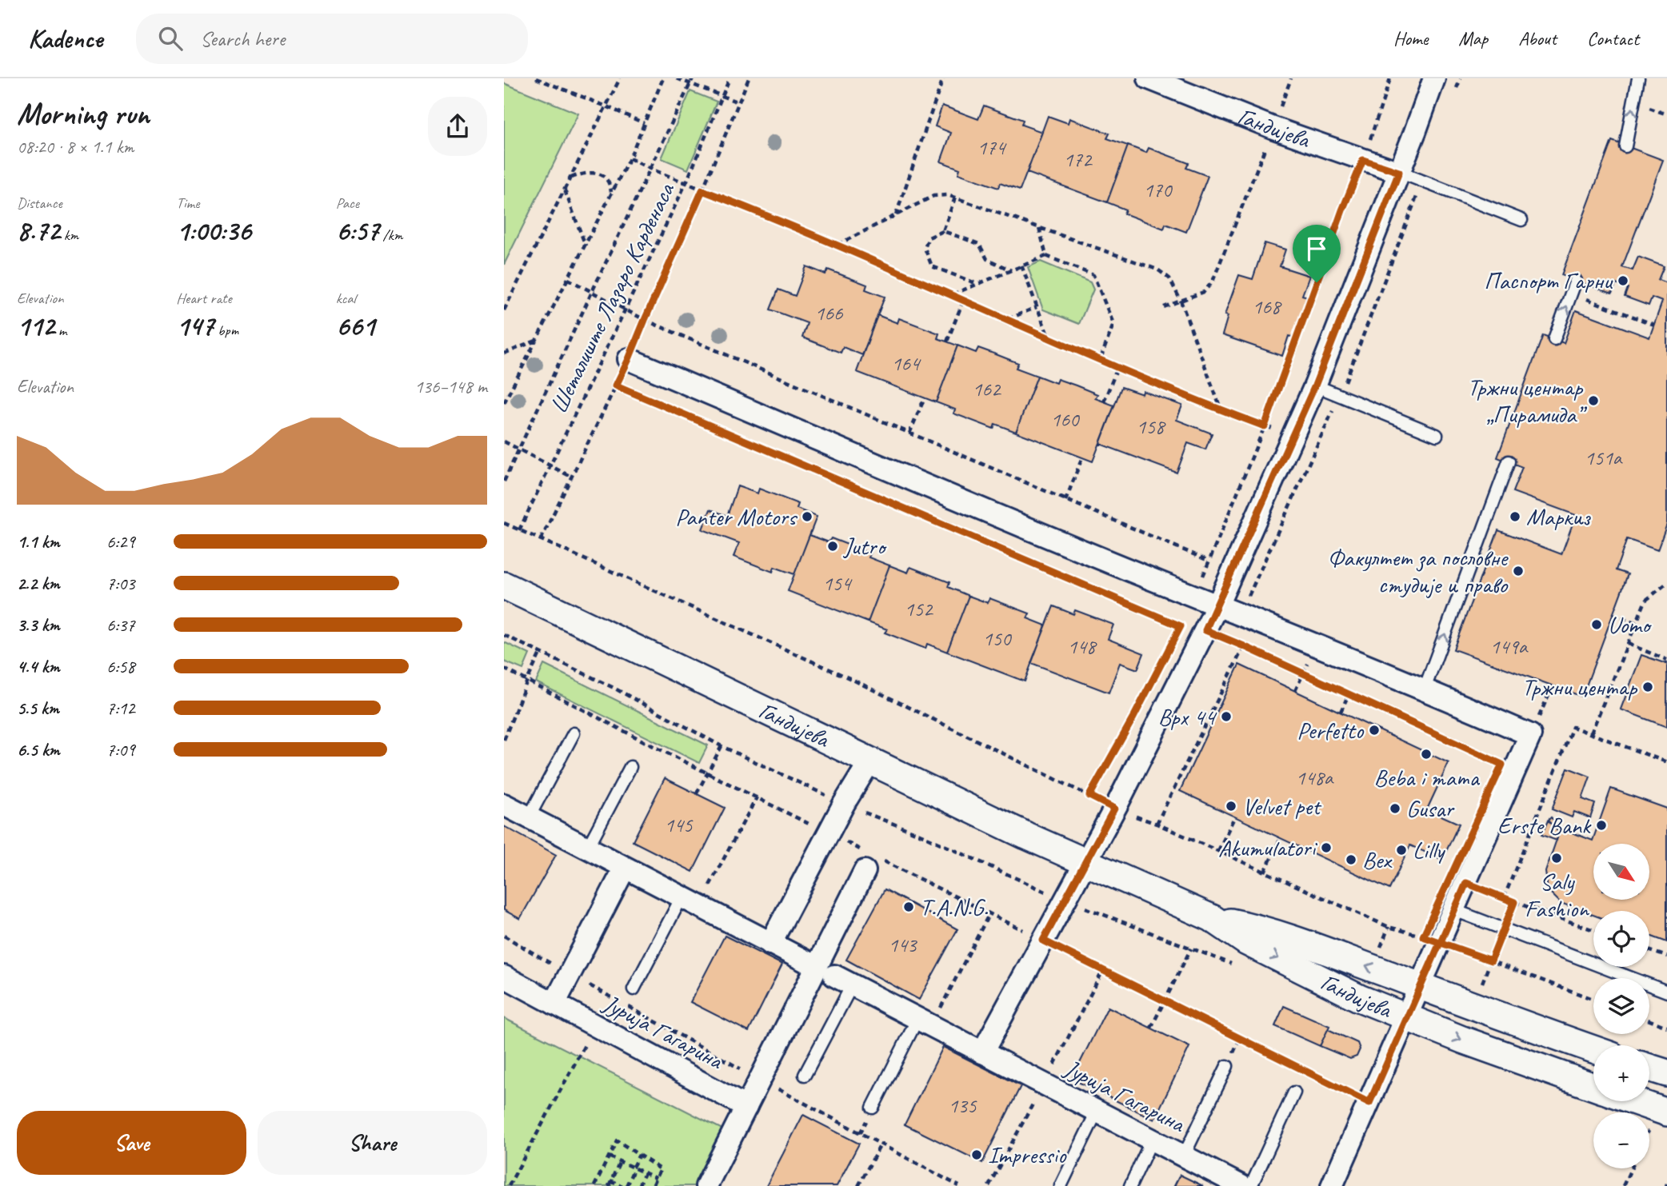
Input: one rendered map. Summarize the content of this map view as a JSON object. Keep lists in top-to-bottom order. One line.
{"streets":{"street":["Гандијева","Јурија Гагарина"],"path":["Шеталиште Лазаро Карденаса"]},"places":["Паспорт Гарни","Тржни центар „Пирамида”","Panter Motors","Маркиз","Jutro","Факултет за пословне студије и право","Uomo","Тржни центар","Врх 44","Perfetto","Beba i mama","Velvet pet","Gusar","Erste Bank","Akumulatori","Lilly","Saly Fashion","Bex","T.A.N.G.","Impressio"],"house_numbers":["174","172","170","168","166","164","162","160","158","151a","154","152","150","148","149a","148a","145","143","135"],"north":"bottom right","page":{"header":"Kadence","search":"Search here","nav":["Home","Map","About","Contact"],"heading":["Morning run","08:20 · 8 × 1.1 km"],"stats":[["Distance","8.72 km"],["Time","1:00:36"],["Pace","6:57 /km"],["Elevation","112 m"],["Heart rate","147 bpm"],["kcal","661"]],"chart":["Elevation","136–148 m"],"list":[{"name":"1.1 km","note":"6:29"},{"name":"2.2 km","note":"7:03"},{"name":"3.3 km","note":"6:37"},{"name":"4.4 km","note":"6:58"},{"name":"5.5 km","note":"7:12"},{"name":"6.5 km","note":"7:09"}],"map_buttons":["+","−"],"buttons":["Save","Share"]}}
